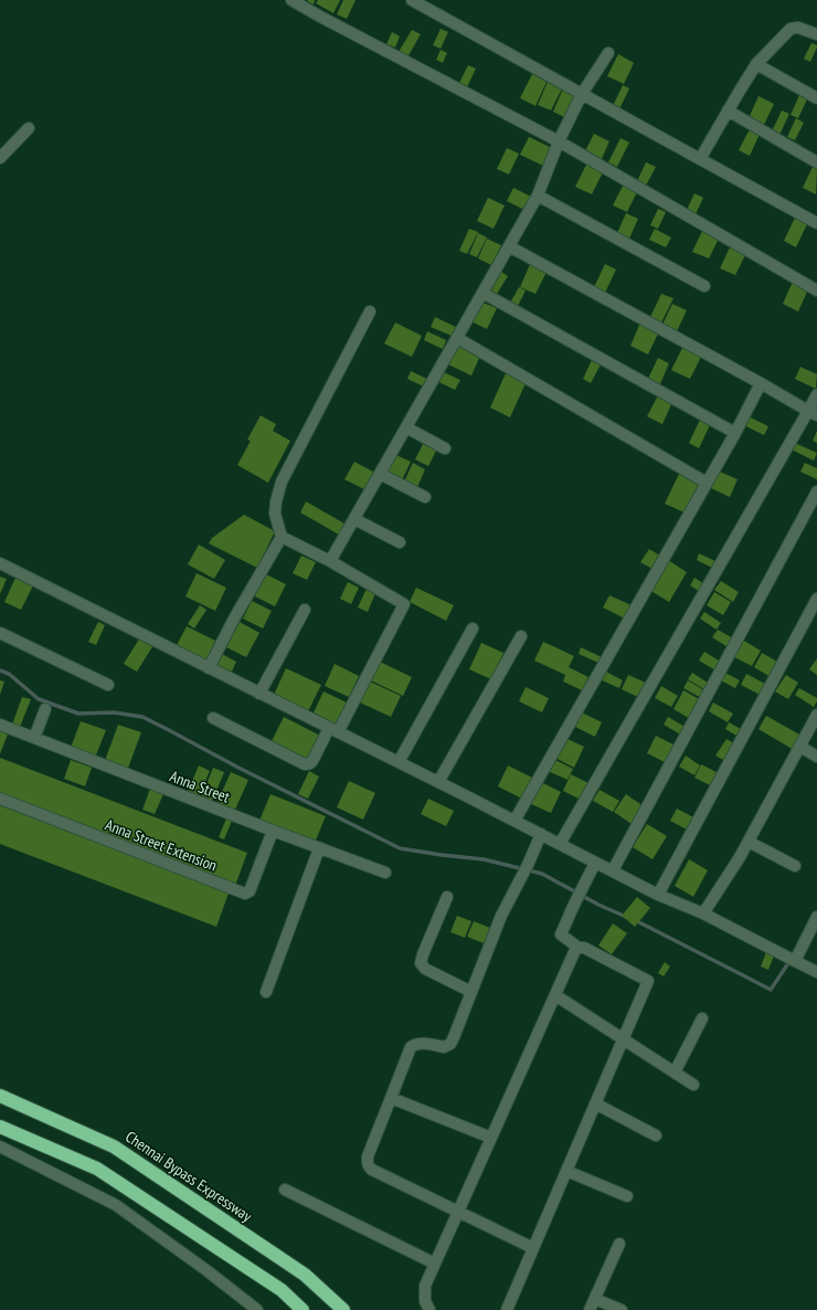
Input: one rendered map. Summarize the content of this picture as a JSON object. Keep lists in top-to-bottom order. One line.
{"streets":{"highway":["Chennai Bypass Expressway"],"street":["Anna Street","Anna Street Extension"]},"crossings":[["Anna Street","Anna Street Extension"]]}
